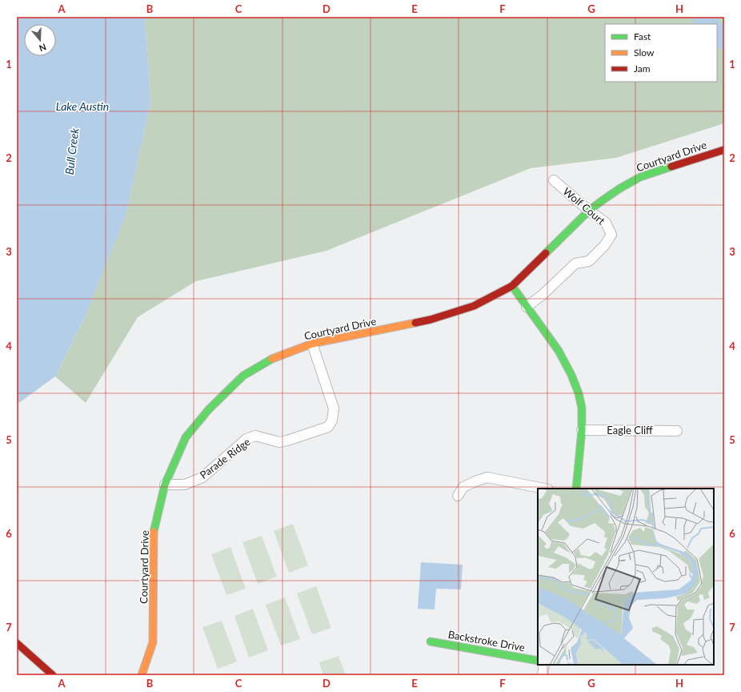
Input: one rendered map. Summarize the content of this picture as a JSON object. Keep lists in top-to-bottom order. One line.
{"streets":{"street":["Courtyard Drive","Wolf Court","Eagle Cliff","Parade Ridge","Backstroke Drive"]},"crossings":[["Courtyard Drive","Wolf Court"],["Courtyard Drive","Parade Ridge"]],"water":["Lake Austin","Bull Creek"],"legend":["Fast","Slow","Jam"],"north":"bottom","grid":{"columns":["A","B","C","D","E","F","G","H"],"rows":["1","2","3","4","5","6","7"]}}
